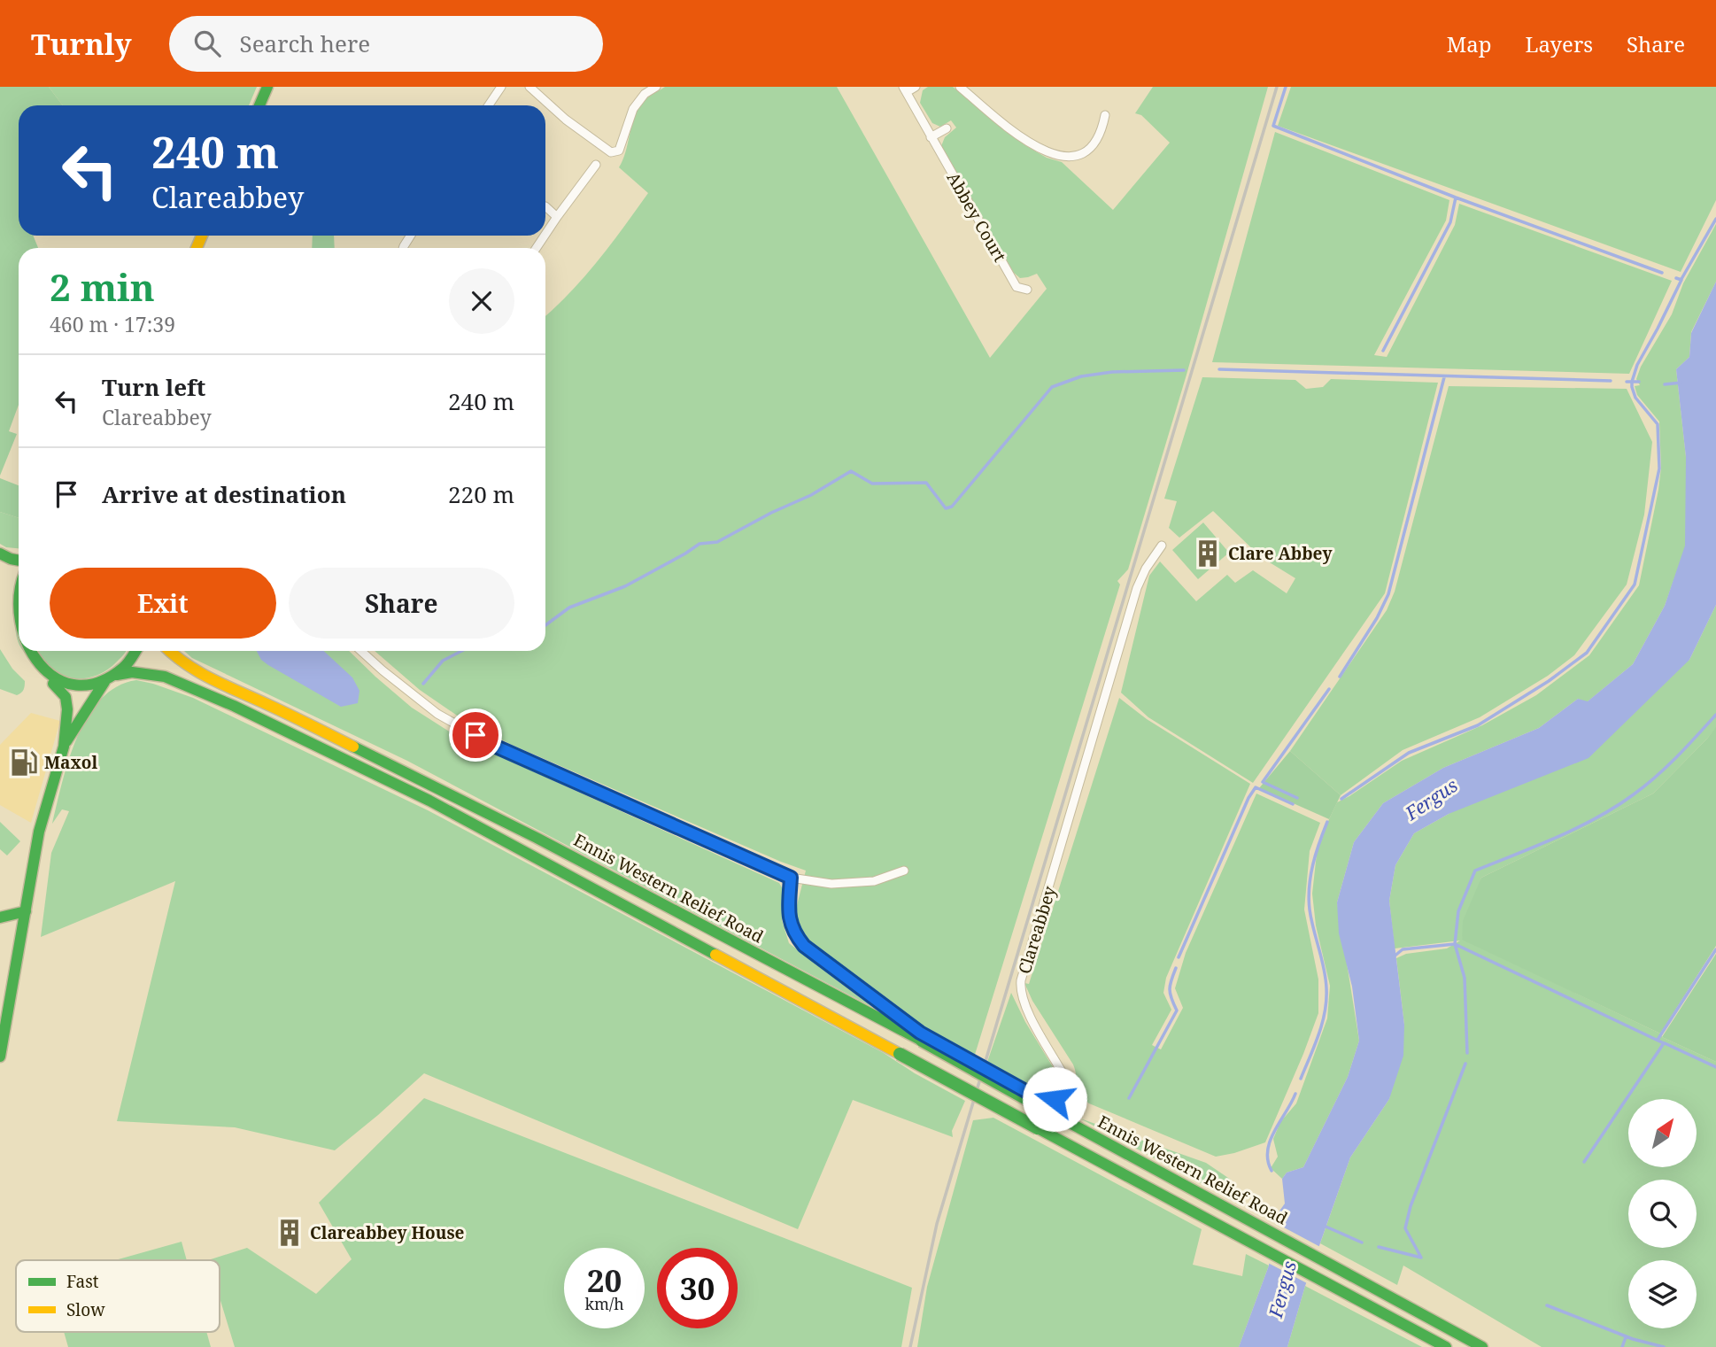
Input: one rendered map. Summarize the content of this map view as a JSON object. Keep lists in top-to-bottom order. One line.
{"streets":{"main road":["Ennis Western Relief Road"],"street":["Abbey Court","Clareabbey"]},"crossings":[["Ennis Western Relief Road","Clareabbey"]],"water":["Fergus"],"places":{"building":["Clare Abbey","Clareabbey House"],"fuel station":["Maxol"]},"legend":["Fast","Slow"],"north":"top right","page":{"header":"Turnly","search":"Search here","nav":["Map","Layers","Share"],"turn":["240 m","Clareabbey"],"heading":["2 min","460 m · 17:39"],"list":[{"name":"Turn left","note":"Clareabbey","value":"240 m"},{"name":"Arrive at destination","value":"220 m"}],"buttons":["Exit","Share"],"speed":"20 km/h","limit":"30"}}
